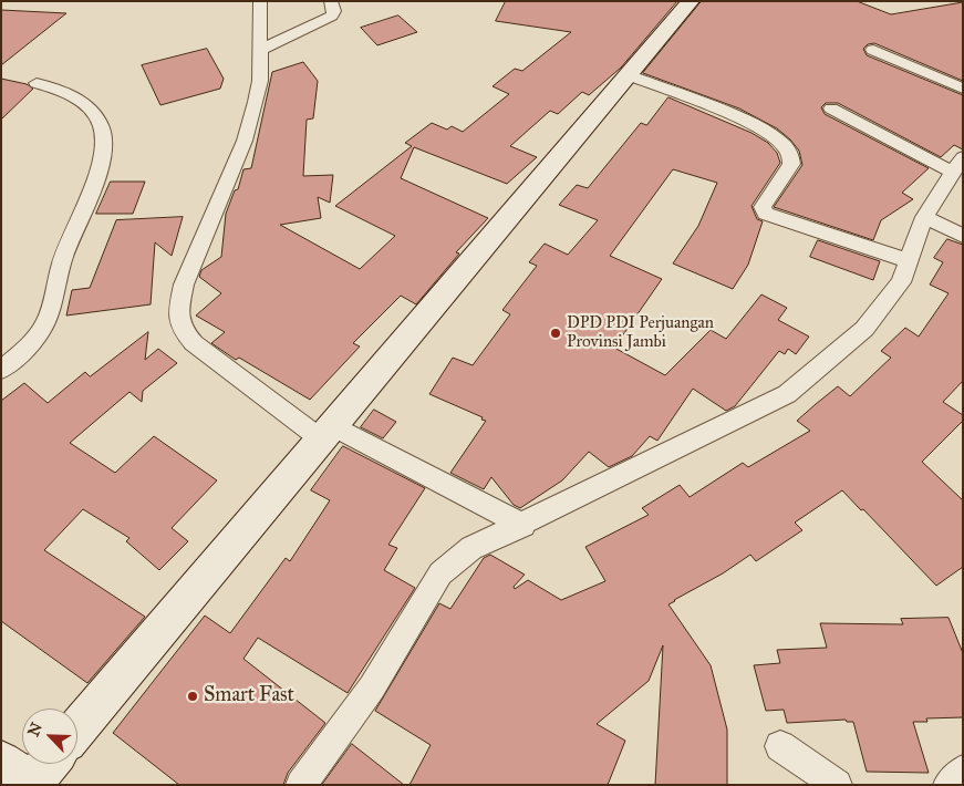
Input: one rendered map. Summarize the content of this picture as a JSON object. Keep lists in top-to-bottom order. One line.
{"places":["DPD PDI Perjuangan Provinsi Jambi","Smart Fast"],"north":"top left"}
